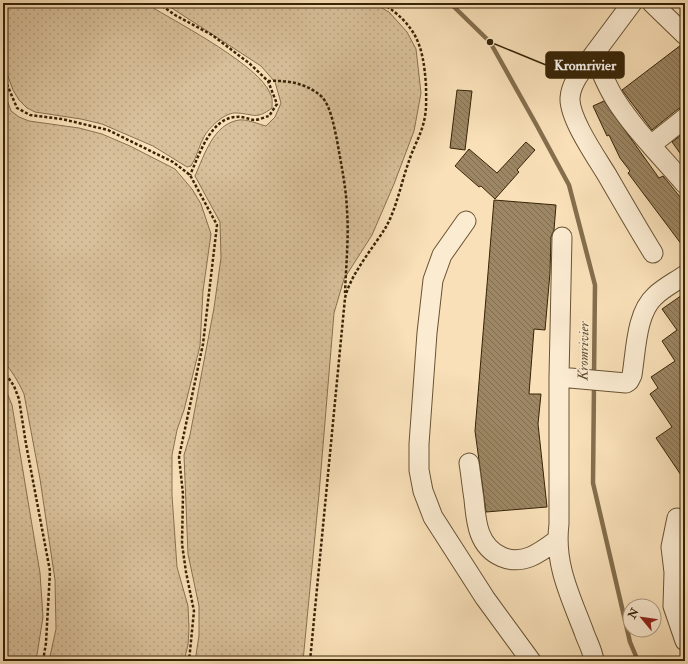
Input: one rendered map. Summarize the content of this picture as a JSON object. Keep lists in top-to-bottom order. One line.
{"water":["Kromrivier"],"places":["Kromrivier"],"north":"top left"}
